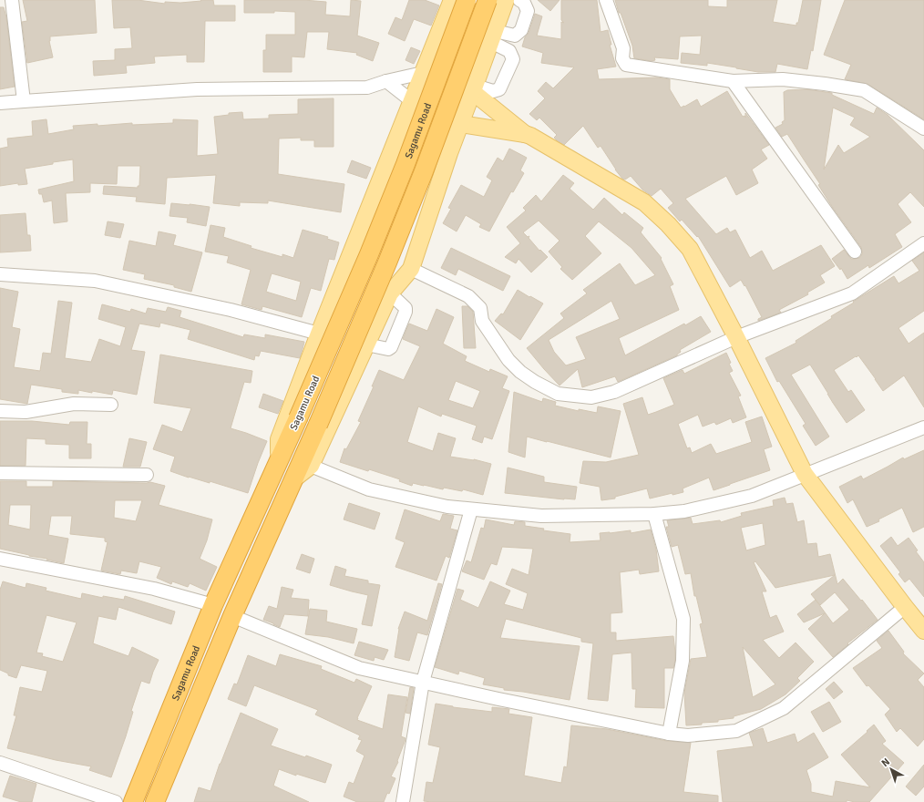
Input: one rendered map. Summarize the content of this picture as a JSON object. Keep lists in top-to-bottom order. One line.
{"streets":{"highway":["Sagamu Road"]},"north":"top left"}
